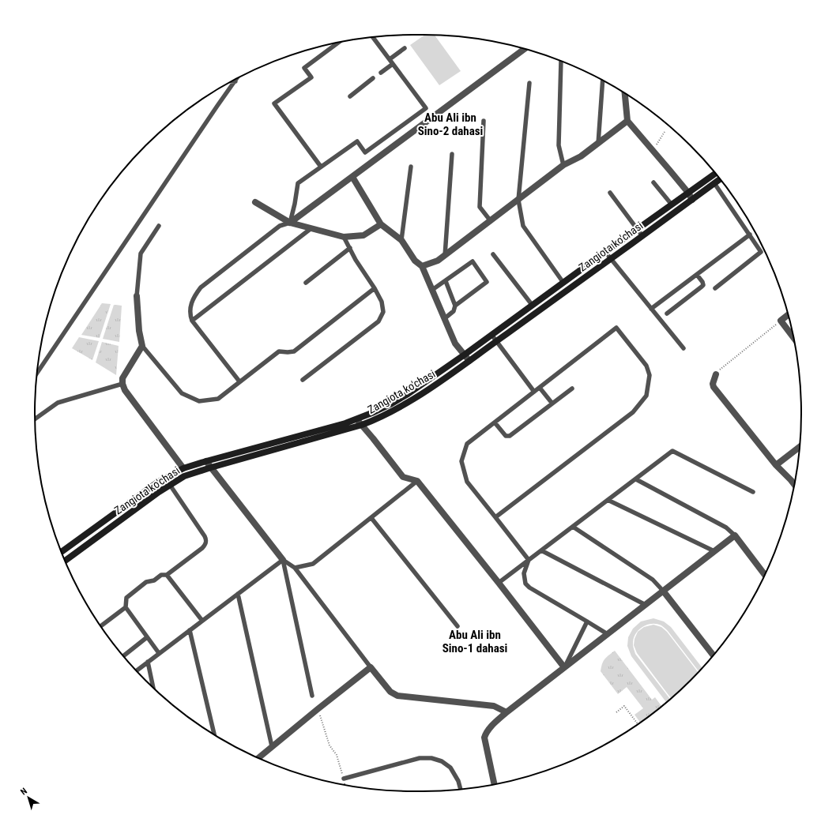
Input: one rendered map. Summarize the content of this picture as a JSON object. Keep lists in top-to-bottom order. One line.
{"streets":{"main road":["Zangiota ko'chasi"]},"districts":["Abu Ali ibn Sino-2 dahasi","Abu Ali ibn Sino-1 dahasi"],"north":"top left"}
